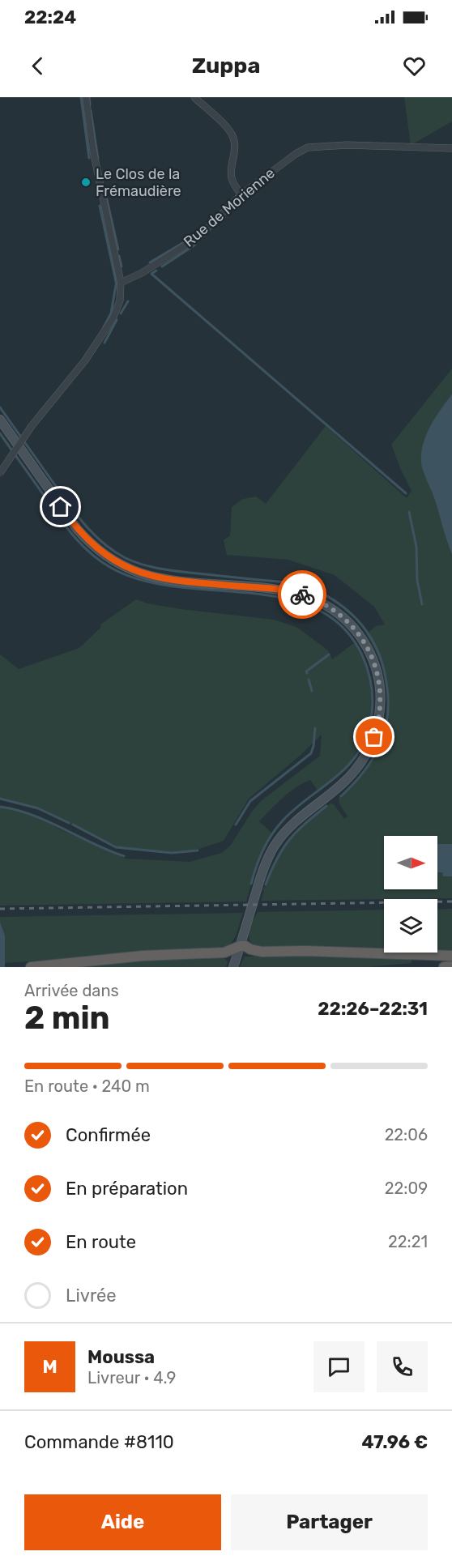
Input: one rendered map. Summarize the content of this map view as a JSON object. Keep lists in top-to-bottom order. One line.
{"streets":{"street":["Rue de Morienne"]},"places":["Le Clos de la Frémaudière"],"north":"right","page":{"status":"22:24","header":"Zuppa","heading":["2 min","Arrivée dans","22:26–22:31"],"panel":["Moussa","Livreur · 4.9","Commande #8110","47.96 €"],"bar":"En route · 240 m","list":[["Confirmée","22:06"],["En préparation","22:09"],["En route","22:21"],"Livrée"],"round":"M","buttons":["Aide","Partager"]}}
